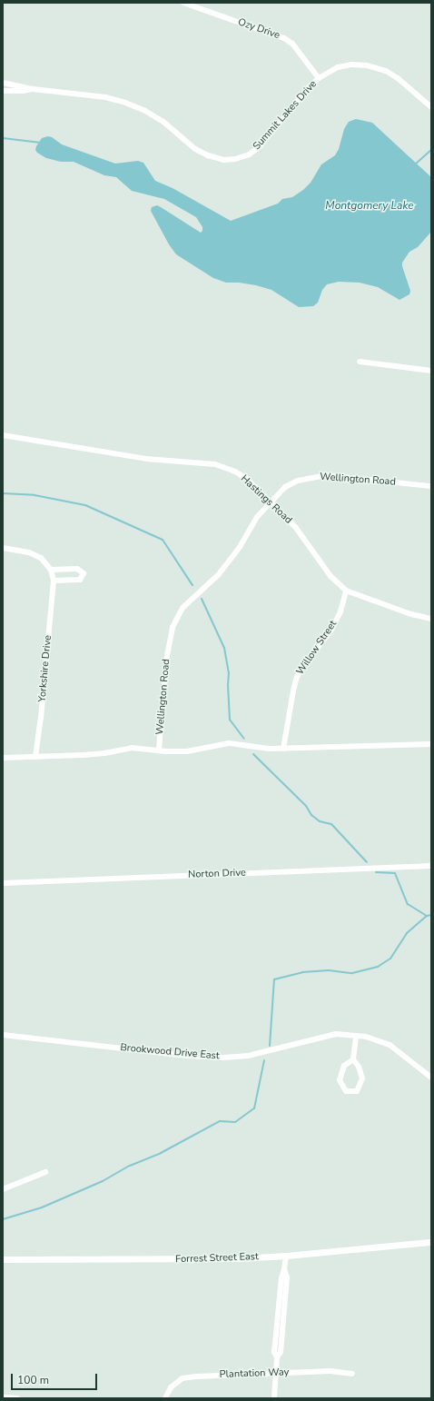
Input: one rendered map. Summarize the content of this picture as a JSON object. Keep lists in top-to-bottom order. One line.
{"streets":{"street":["Ozy Drive","Summit Lakes Drive","Wellington Road","Hastings Road","Willow Street","Yorkshire Drive","Norton Drive","Brookwood Drive East","Forrest Street East","Plantation Way"]},"crossings":[["Ozy Drive","Summit Lakes Drive"],["Wellington Road","Hastings Road"],["Wellington Road","Willow Street"],["Wellington Road","Yorkshire Drive"],["Hastings Road","Willow Street"]],"water":["Montgomery Lake"],"scale_bar":"100 m"}
